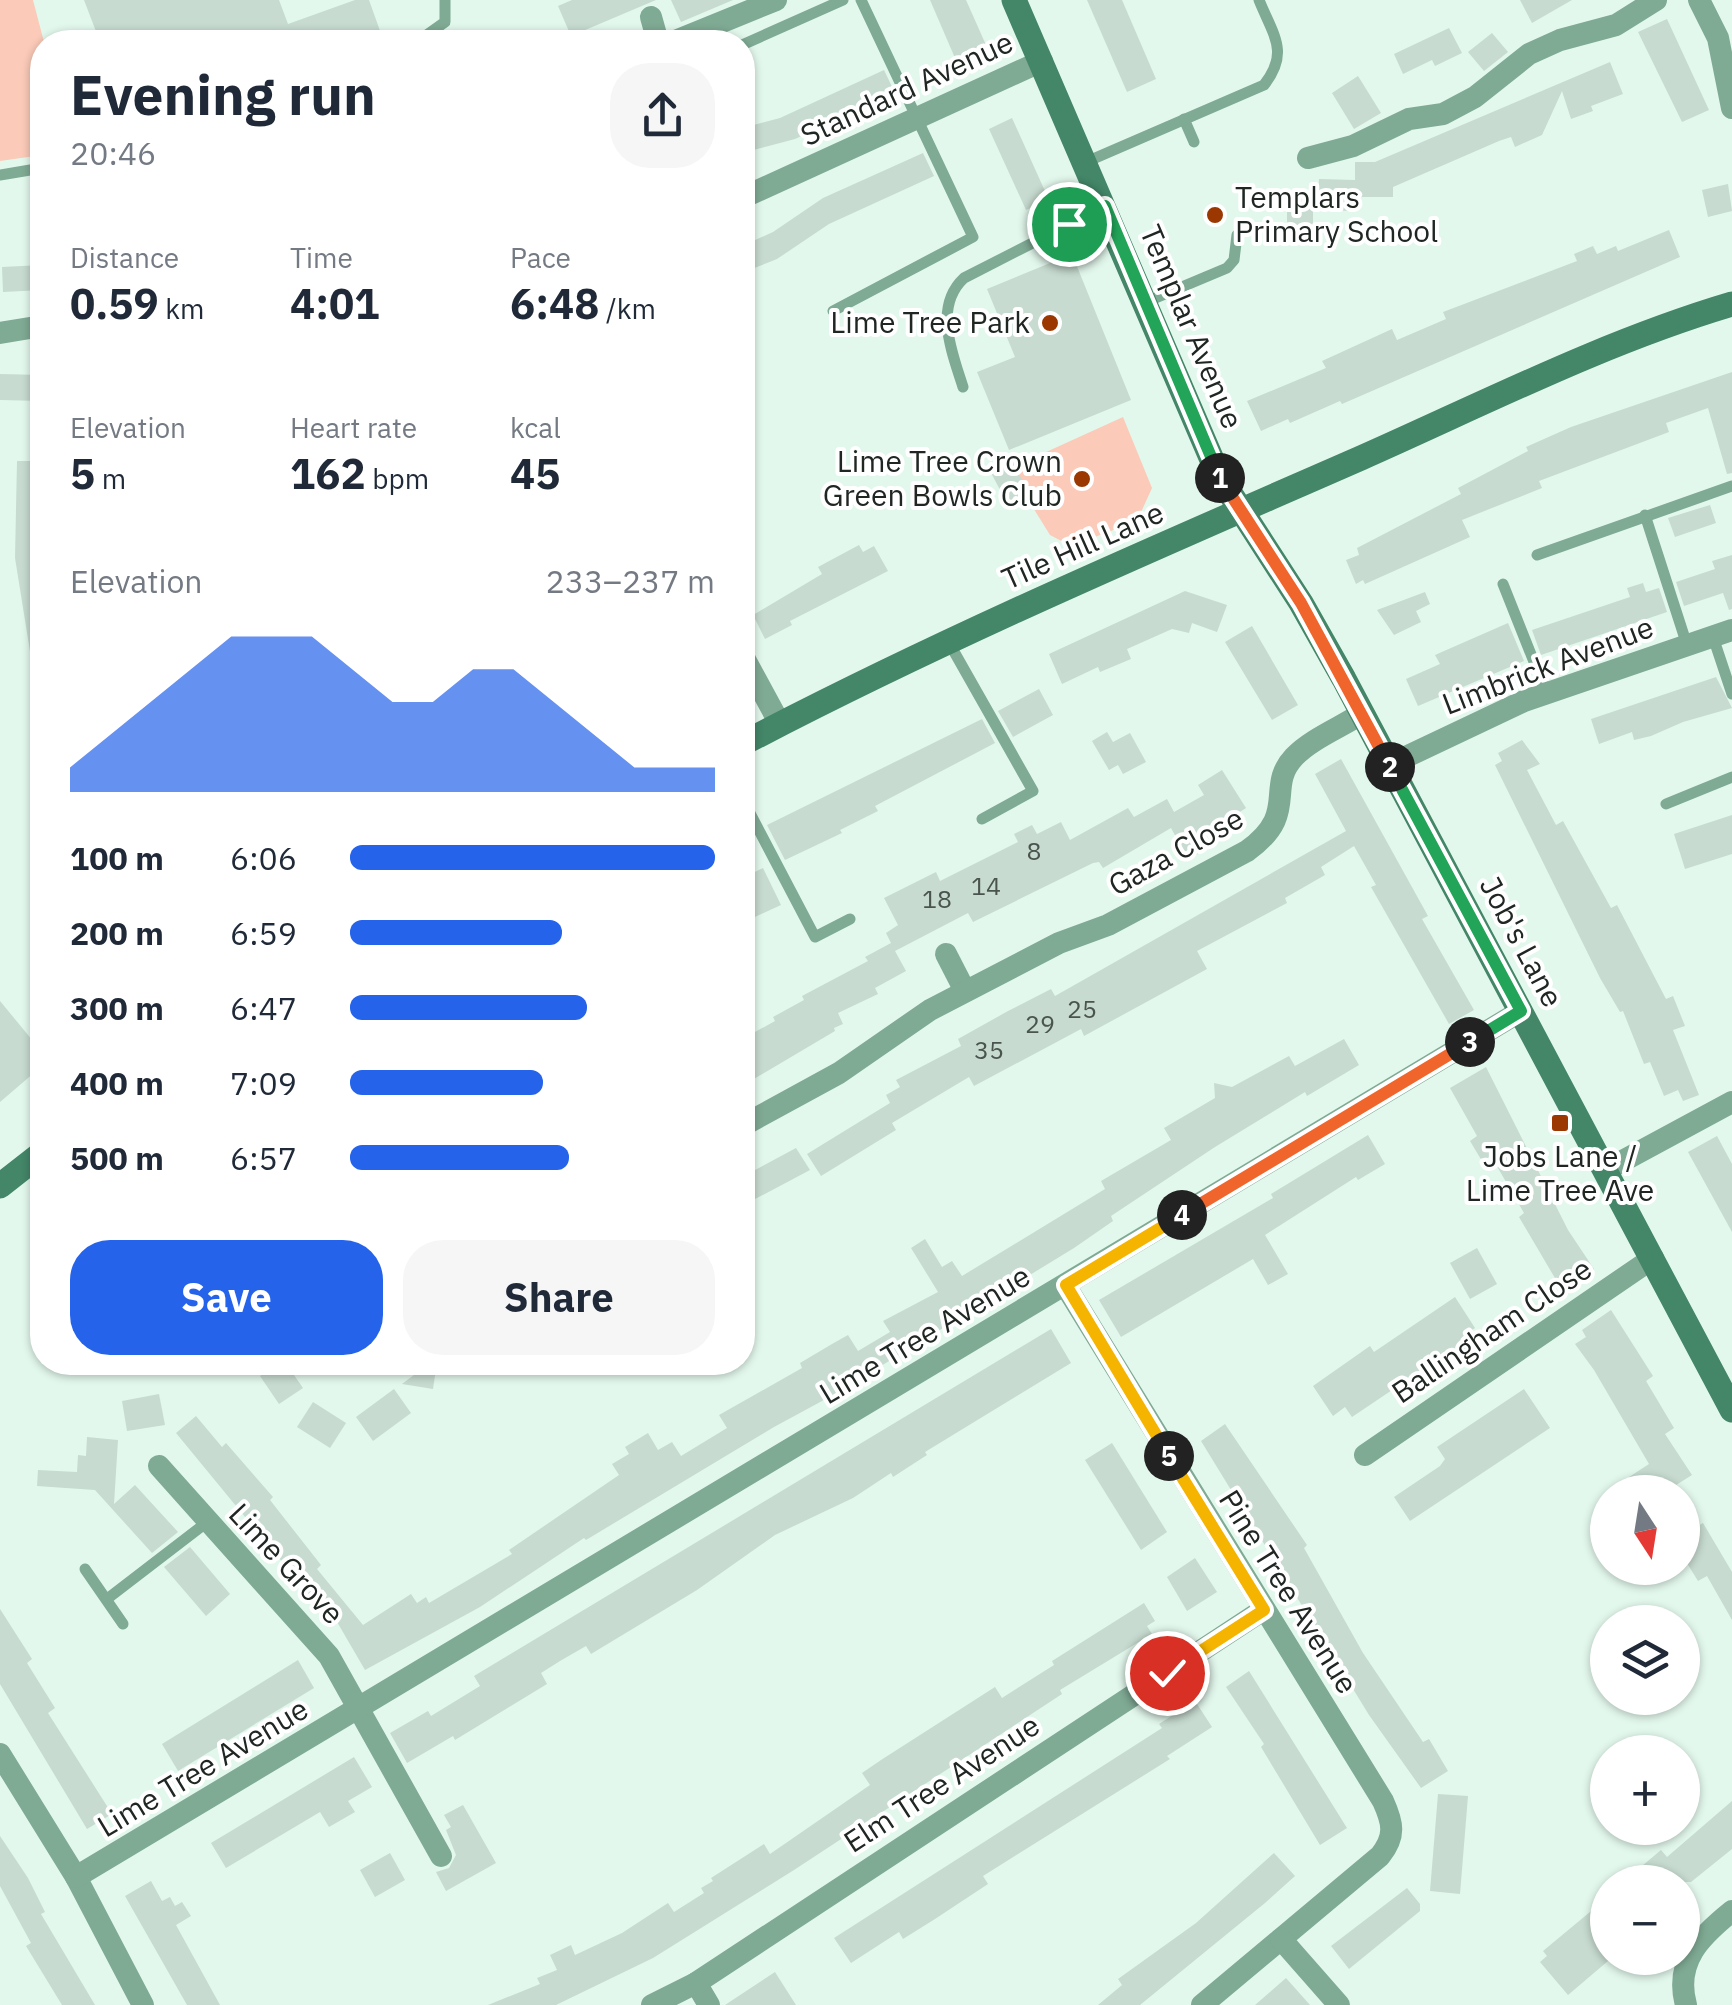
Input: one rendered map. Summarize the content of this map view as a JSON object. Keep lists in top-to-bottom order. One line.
{"streets":{"street":["Standard Avenue","Templar Avenue","Tile Hill Lane","Limbrick Avenue","Gaza Close","Job's Lane","Ballingham Close","Lime Tree Avenue","Lime Grove","Pine Tree Avenue","Elm Tree Avenue"]},"crossings":[["Standard Avenue","Templar Avenue"],["Templar Avenue","Tile Hill Lane"],["Templar Avenue","Job's Lane"],["Tile Hill Lane","Job's Lane"],["Limbrick Avenue","Job's Lane"],["Gaza Close","Job's Lane"],["Job's Lane","Ballingham Close"],["Job's Lane","Lime Tree Avenue"],["Lime Tree Avenue","Lime Grove"],["Lime Tree Avenue","Pine Tree Avenue"],["Pine Tree Avenue","Elm Tree Avenue"]],"places":{"other":["Templars Primary School","Lime Tree Park","Lime Tree Crown Green Bowls Club"],"transit":["Jobs Lane / Lime Tree Ave"]},"house_numbers":["8","14","18","25","29","35"],"north":"bottom","page":{"heading":["Evening run","20:46"],"stats":[["Distance","0.59 km"],["Time","4:01"],["Pace","6:48 /km"],["Elevation","5 m"],["Heart rate","162 bpm"],["kcal","45"]],"pins":["1","2","3","4","5"],"chart":["Elevation","233–237 m"],"list":[{"name":"100 m","note":"6:06"},{"name":"200 m","note":"6:59"},{"name":"300 m","note":"6:47"},{"name":"400 m","note":"7:09"},{"name":"500 m","note":"6:57"}],"buttons":["Save","Share"],"map_buttons":["+","−"]}}
